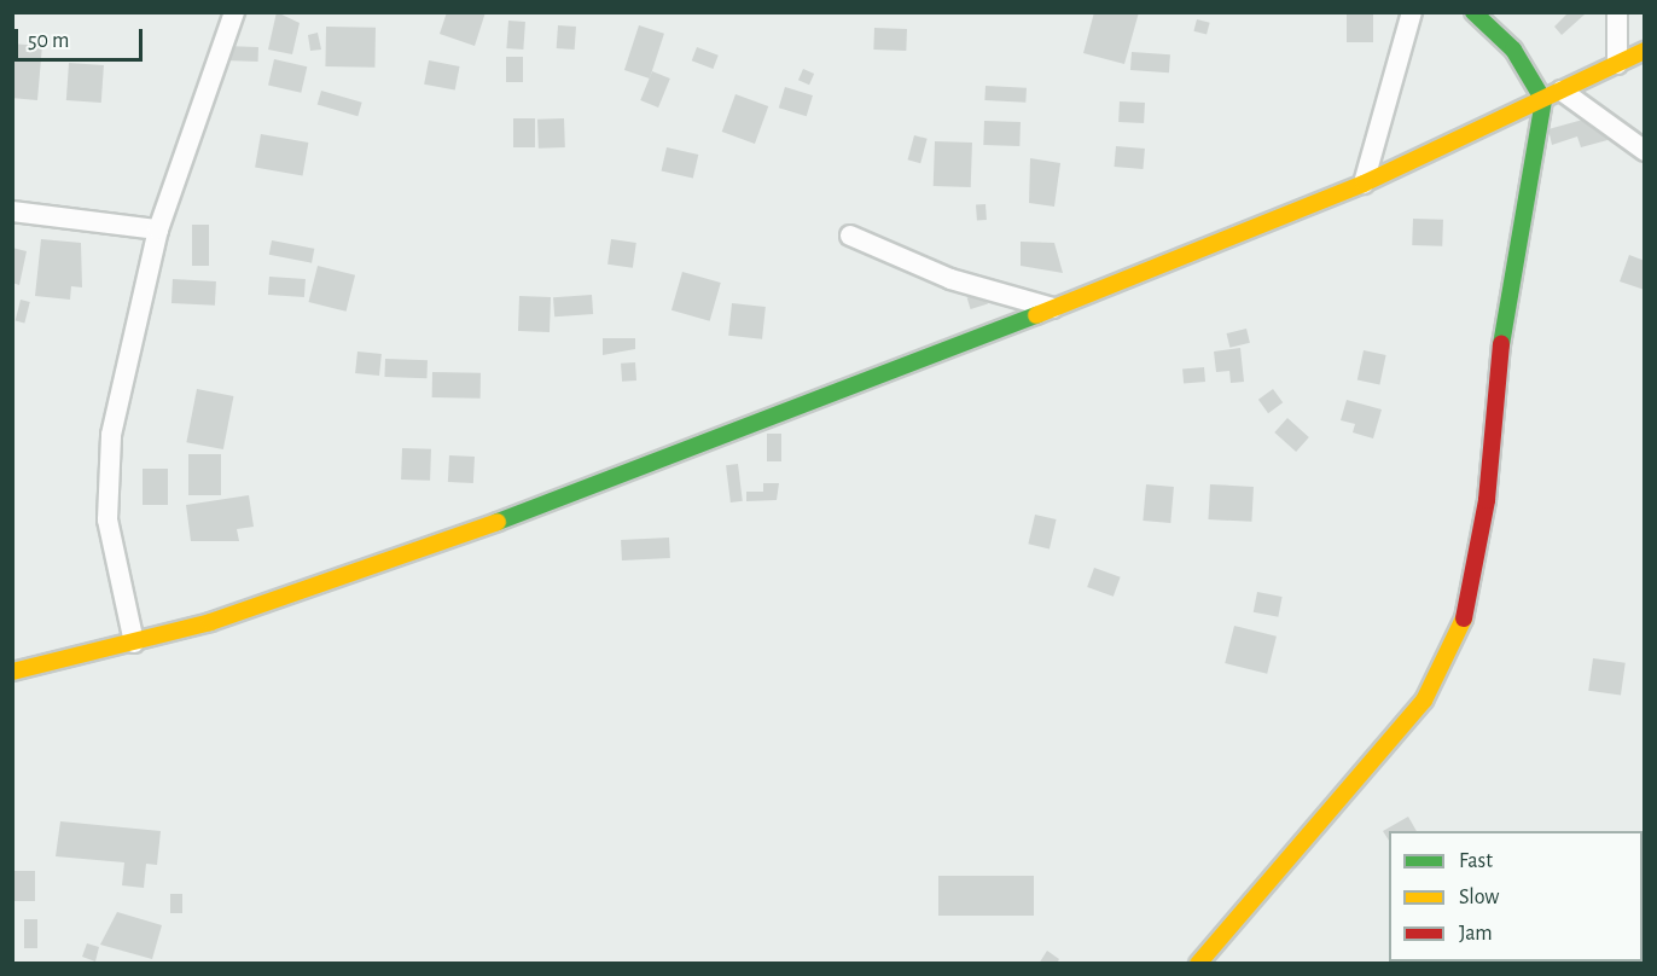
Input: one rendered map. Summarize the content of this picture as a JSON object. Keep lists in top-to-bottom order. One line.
{"legend":["Fast","Slow","Jam"],"scale_bar":"50 m"}
